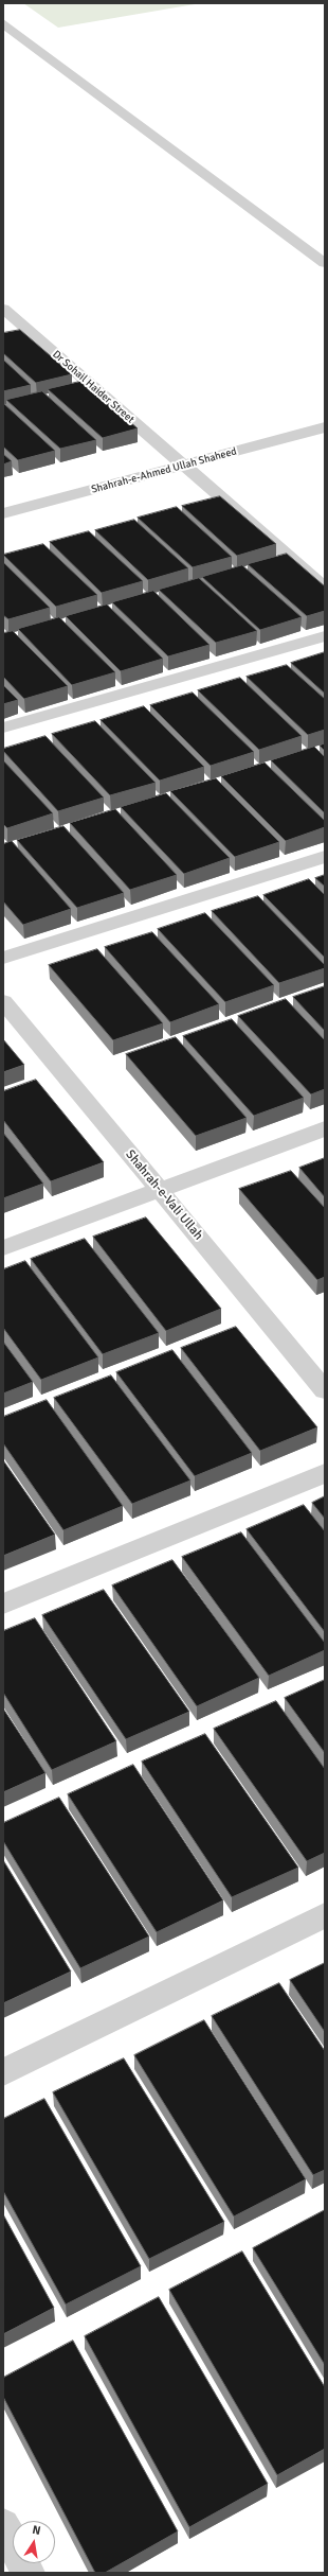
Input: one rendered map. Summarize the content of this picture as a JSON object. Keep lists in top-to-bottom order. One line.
{"streets":{"street":["Dr Sohail Haider Street","Shahrah-e-Ahmed Ullah Shaheed","Shahrah-e-Vali Ullah"]},"crossings":[["Dr Sohail Haider Street","Shahrah-e-Ahmed Ullah Shaheed"]],"north":"top"}
